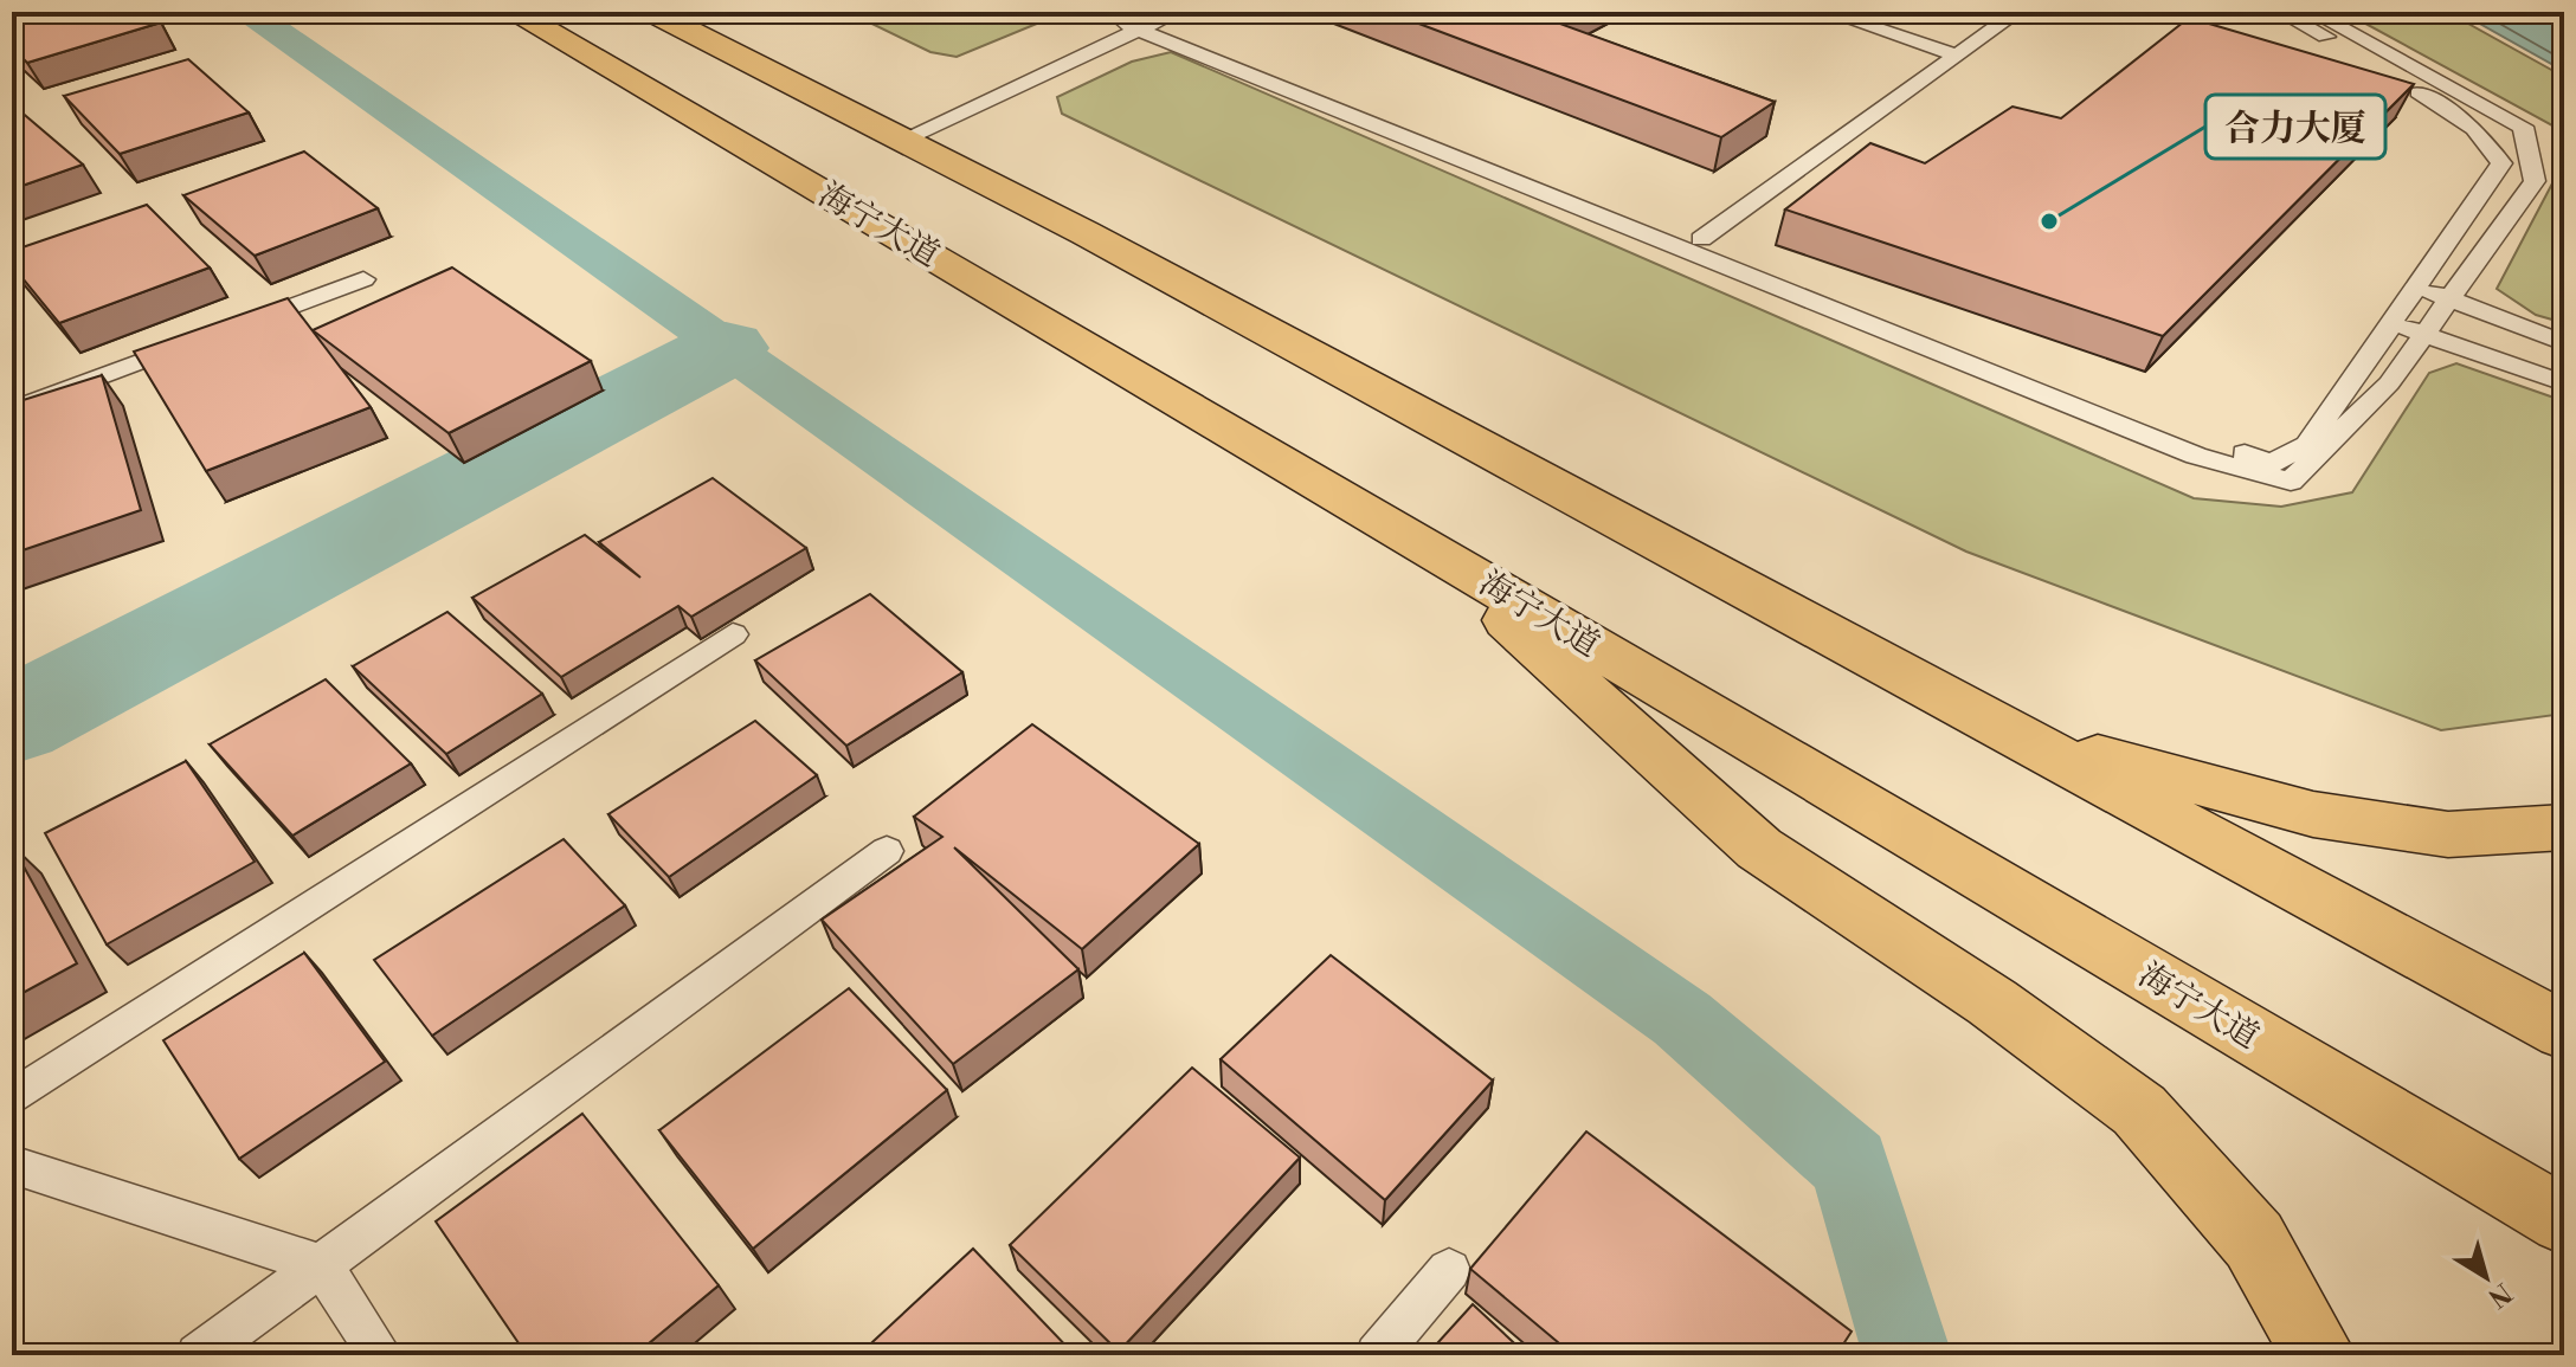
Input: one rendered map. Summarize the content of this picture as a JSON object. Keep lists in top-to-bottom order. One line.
{"streets":{"highway":["海宁大道"]},"places":["合力大厦"],"north":"bottom right"}
